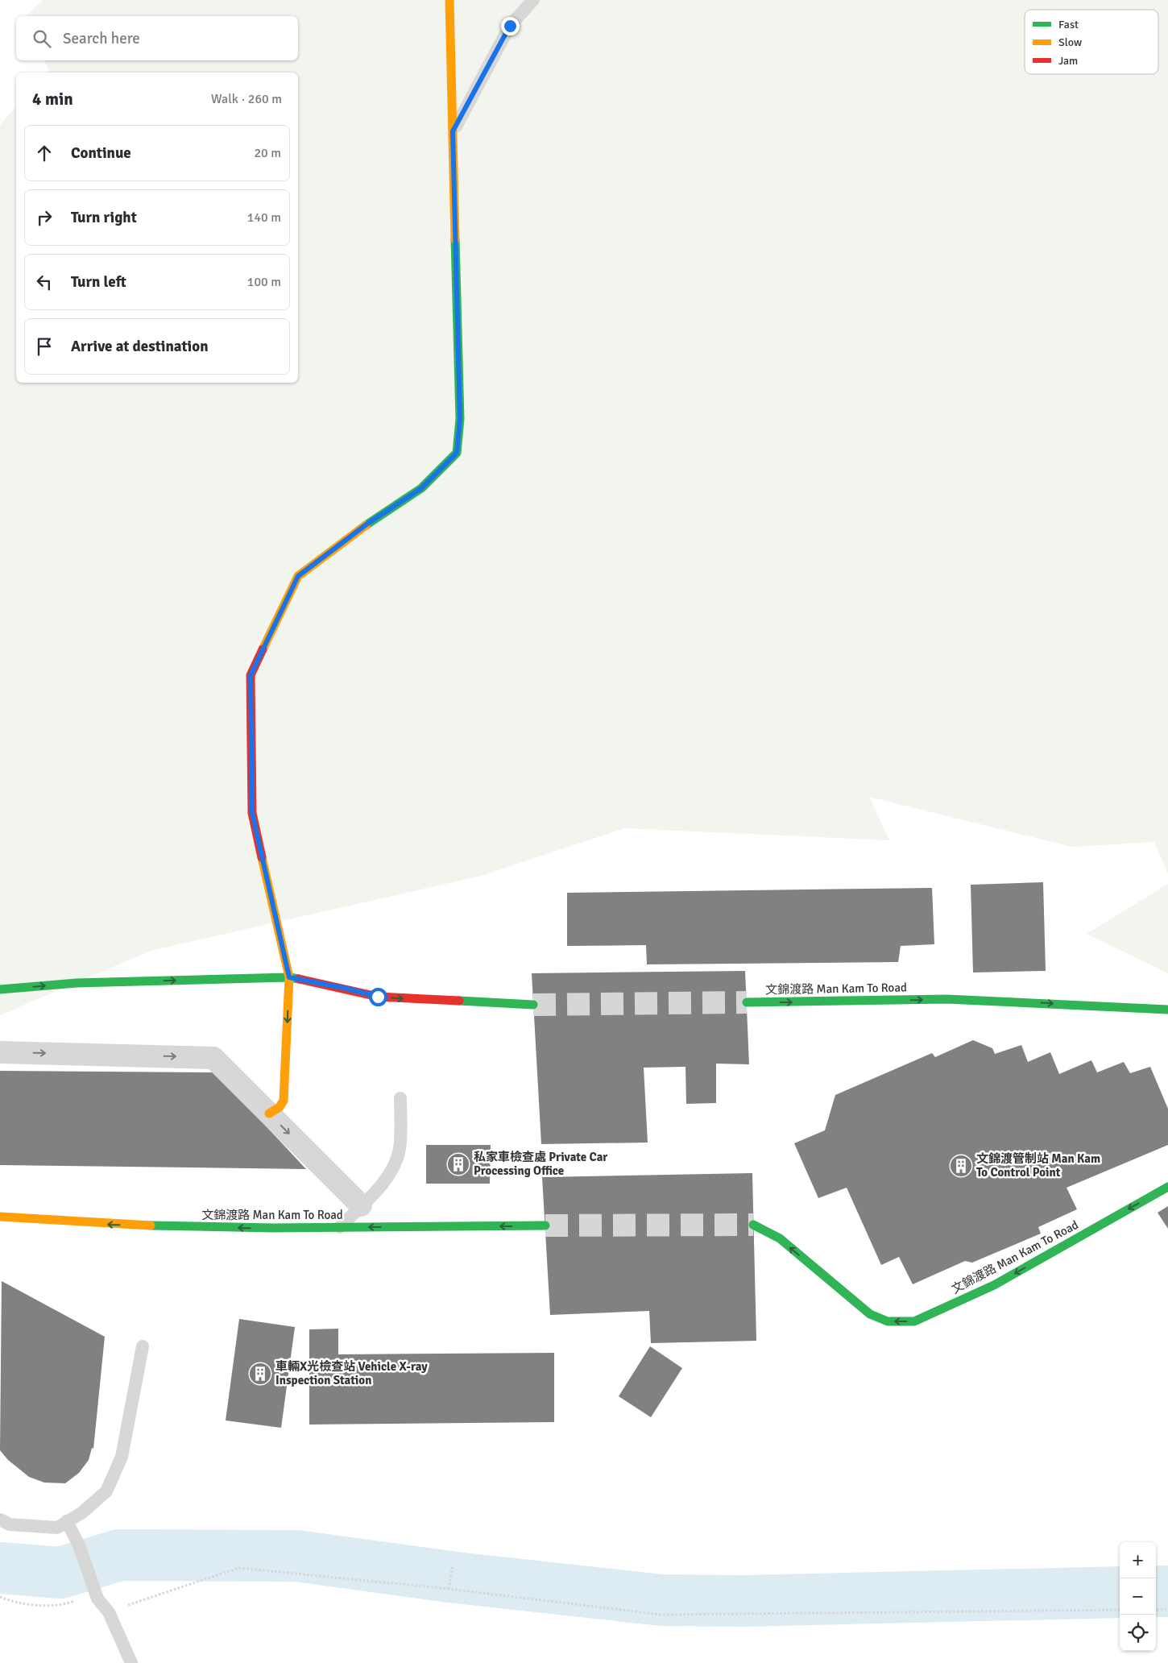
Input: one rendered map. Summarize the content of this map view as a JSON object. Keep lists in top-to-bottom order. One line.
{"streets":{"main road":["文錦渡路 Man Kam To Road"]},"places":{"building":["私家車檢查處 Private Car Processing Office","文錦渡管制站 Man Kam To Control Point","車輛X光檢查站 Vehicle X-ray Inspection Station"]},"legend":["Fast","Slow","Jam"],"page":{"search":"Search here","heading":["4 min","Walk · 260 m"],"list":[["Continue","20 m"],["Turn right","140 m"],["Turn left","100 m"],"Arrive at destination"],"map_buttons":["+","−"]}}
